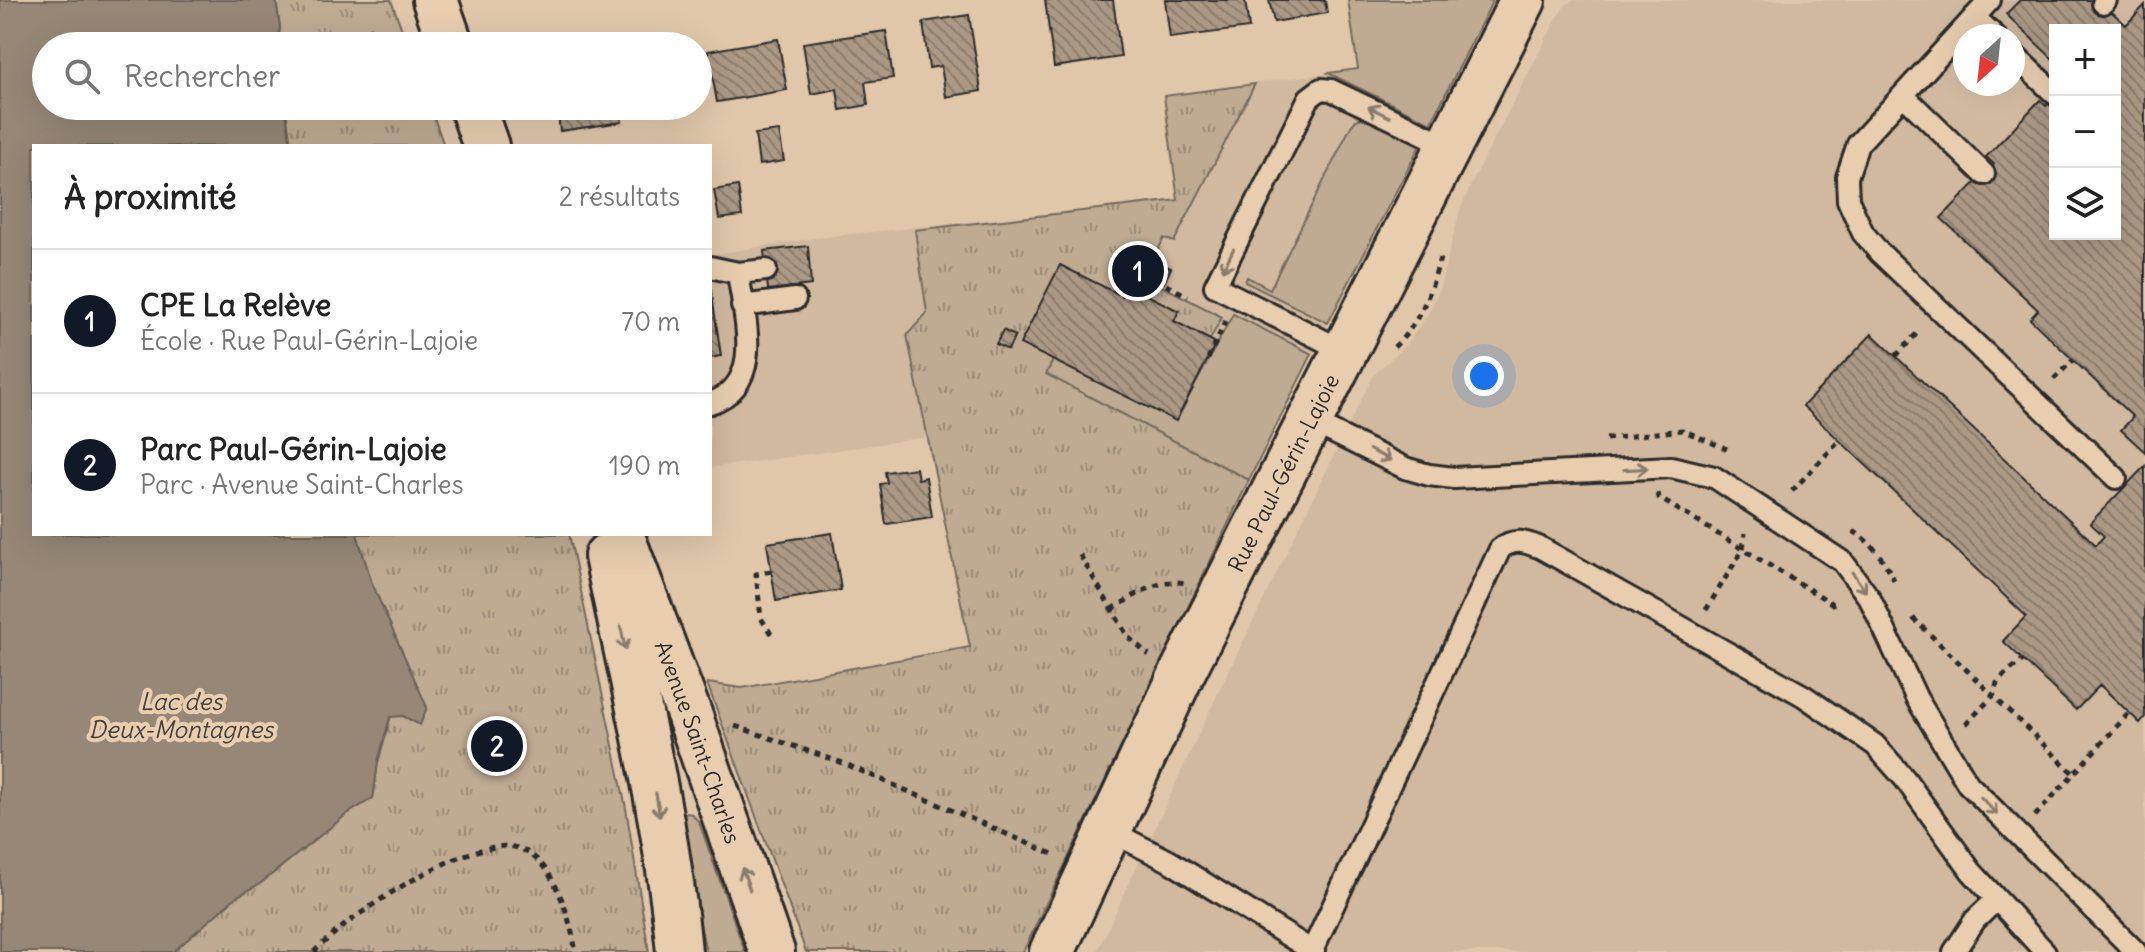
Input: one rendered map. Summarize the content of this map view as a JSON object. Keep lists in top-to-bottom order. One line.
{"streets":{"street":["Rue Paul-Gérin-Lajoie","Avenue Saint-Charles"]},"water":["Lac des Deux-Montagnes"],"north":"bottom left","page":{"map_buttons":["+","−"],"search":"Rechercher","heading":["À proximité","2 résultats"],"pins":["1","2"],"list":[{"mark":"1","name":"CPE La Relève","note":"École · Rue Paul-Gérin-Lajoie","value":"70 m"},{"mark":"2","name":"Parc Paul-Gérin-Lajoie","note":"Parc · Avenue Saint-Charles","value":"190 m"}]}}
